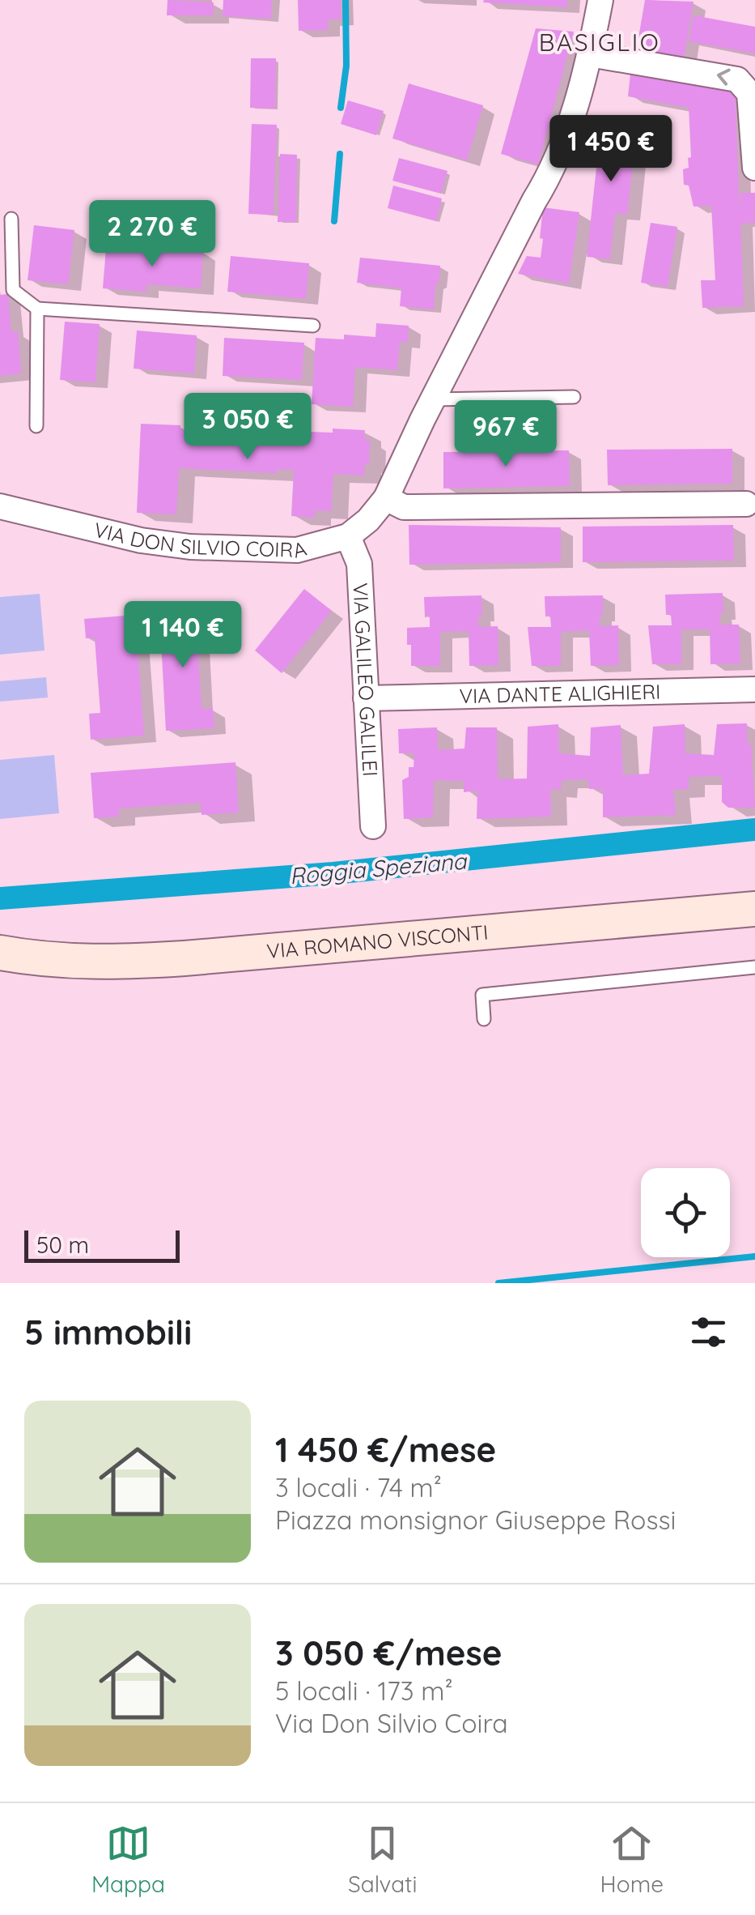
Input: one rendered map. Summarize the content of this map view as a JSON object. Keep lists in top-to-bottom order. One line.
{"streets":{"street":["VIA DON SILVIO COIRA","VIA GALILEO GALILEI","VIA DANTE ALIGHIERI","VIA ROMANO VISCONTI"]},"crossings":[["VIA DON SILVIO COIRA","VIA GALILEO GALILEI"],["VIA GALILEO GALILEI","VIA DANTE ALIGHIERI"]],"districts":["BASIGLIO"],"water":["Roggia Speziana"],"scale_bar":"50 m","page":{"price":["1 450 €","2 270 €","3 050 €","967 €","1 140 €"],"scale":"50 m","heading":"5 immobili","list":[{"name":"1 450 €/mese","note":"3 locali · 74 m² · Piazza monsignor Giuseppe Rossi"},{"name":"3 050 €/mese","note":"5 locali · 173 m² · Via Don Silvio Coira"}],"tabs":["Mappa","Salvati","Home"]}}
